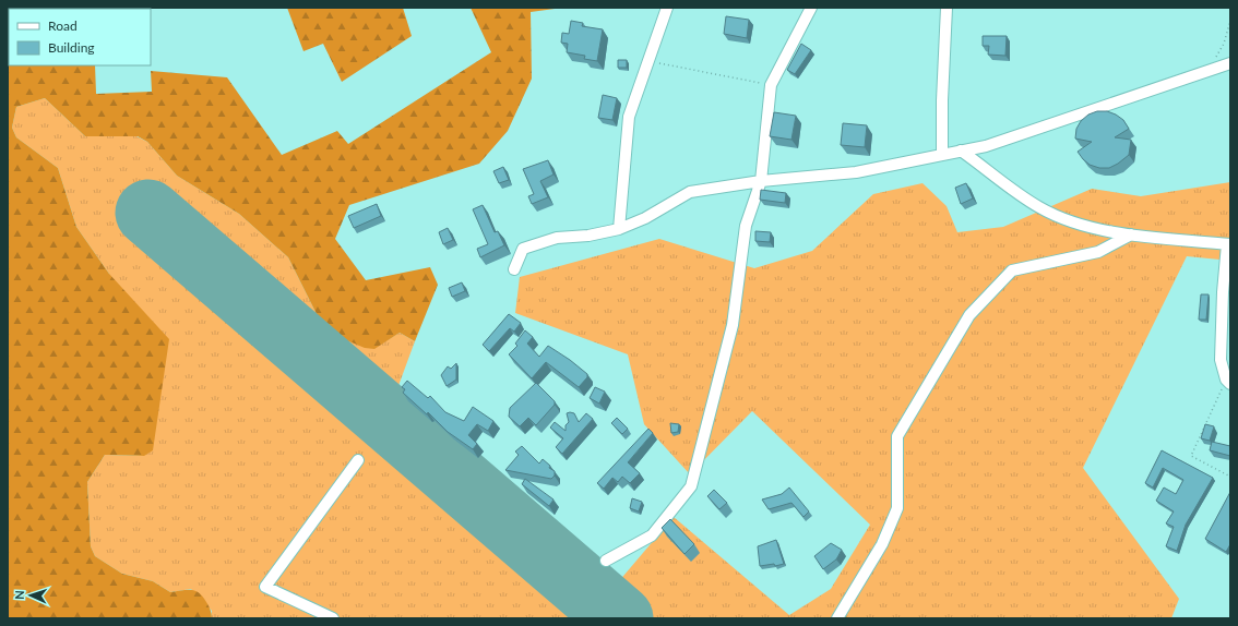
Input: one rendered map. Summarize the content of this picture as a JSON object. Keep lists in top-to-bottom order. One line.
{"legend":["Road","Building"],"north":"left"}
